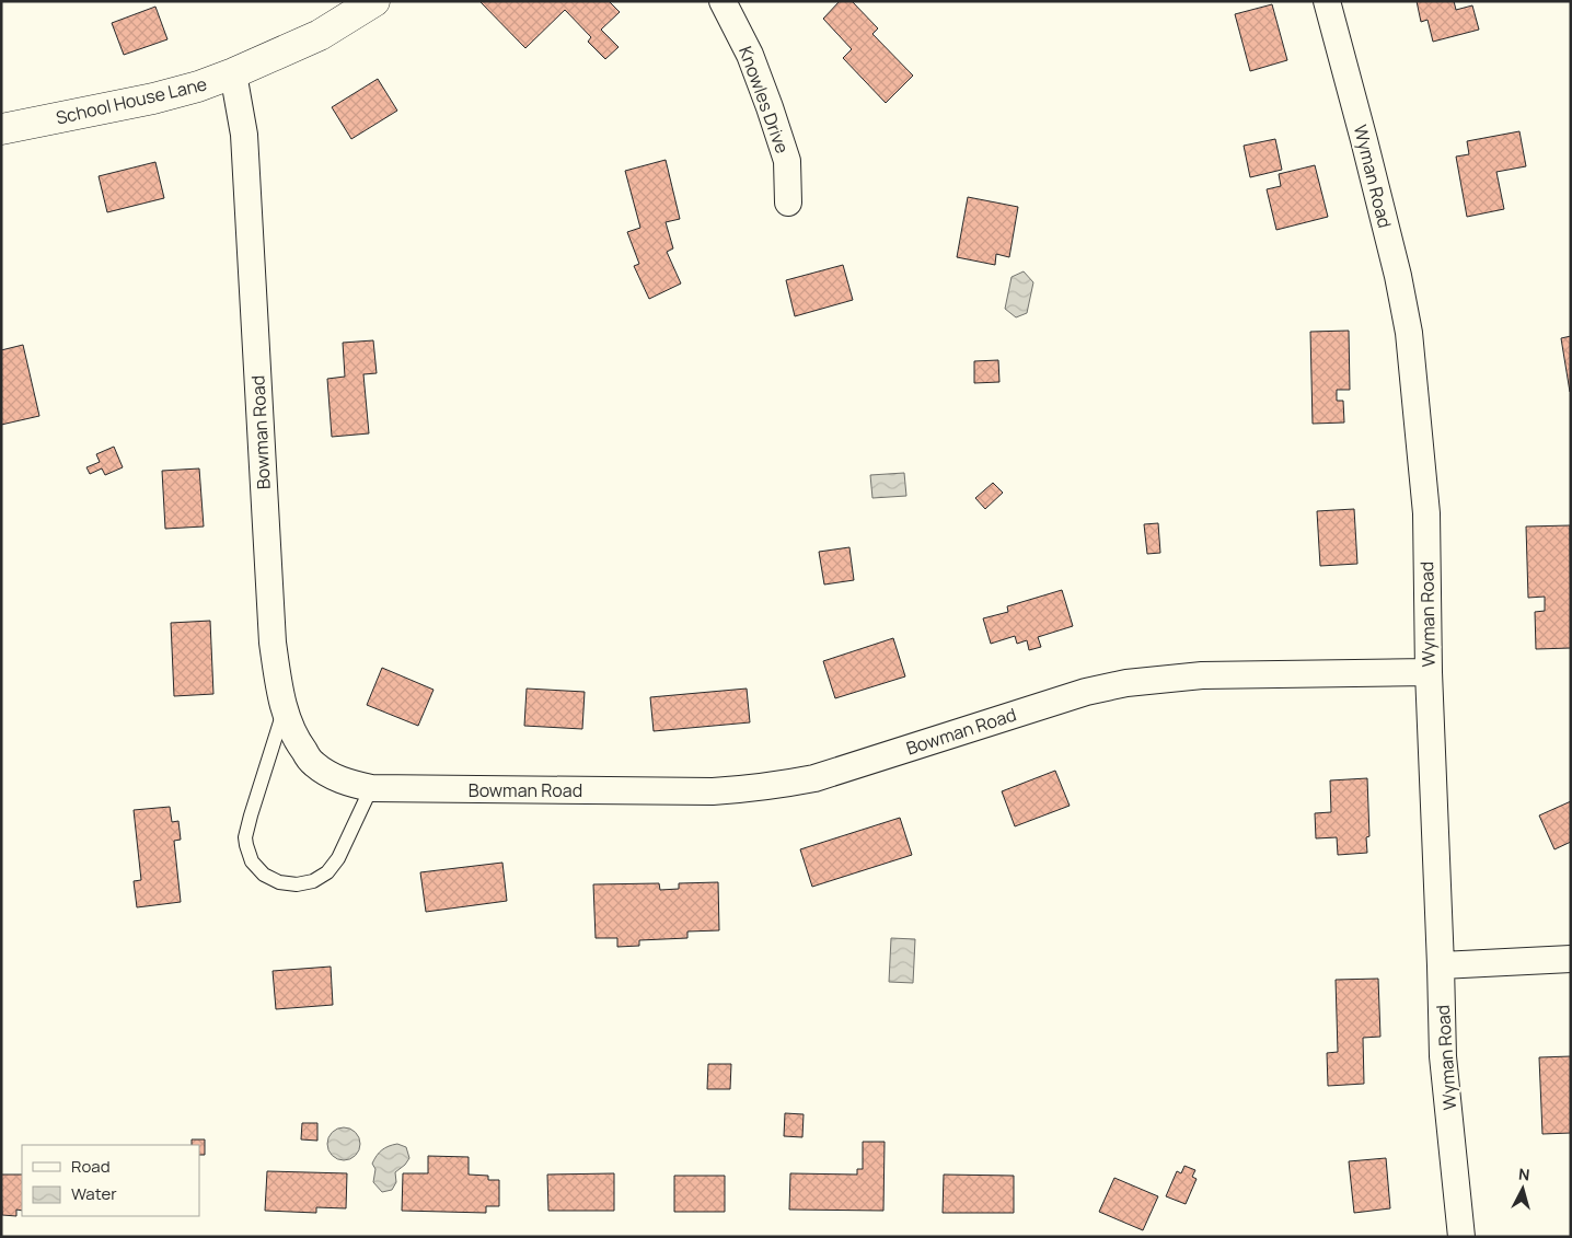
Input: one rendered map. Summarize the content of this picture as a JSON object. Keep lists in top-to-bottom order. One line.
{"streets":{"street":["Knowles Drive","School House Lane","Wyman Road","Bowman Road"]},"crossings":[["School House Lane","Bowman Road"],["Wyman Road","Bowman Road"]],"legend":["Road","Water"],"north":"top"}
